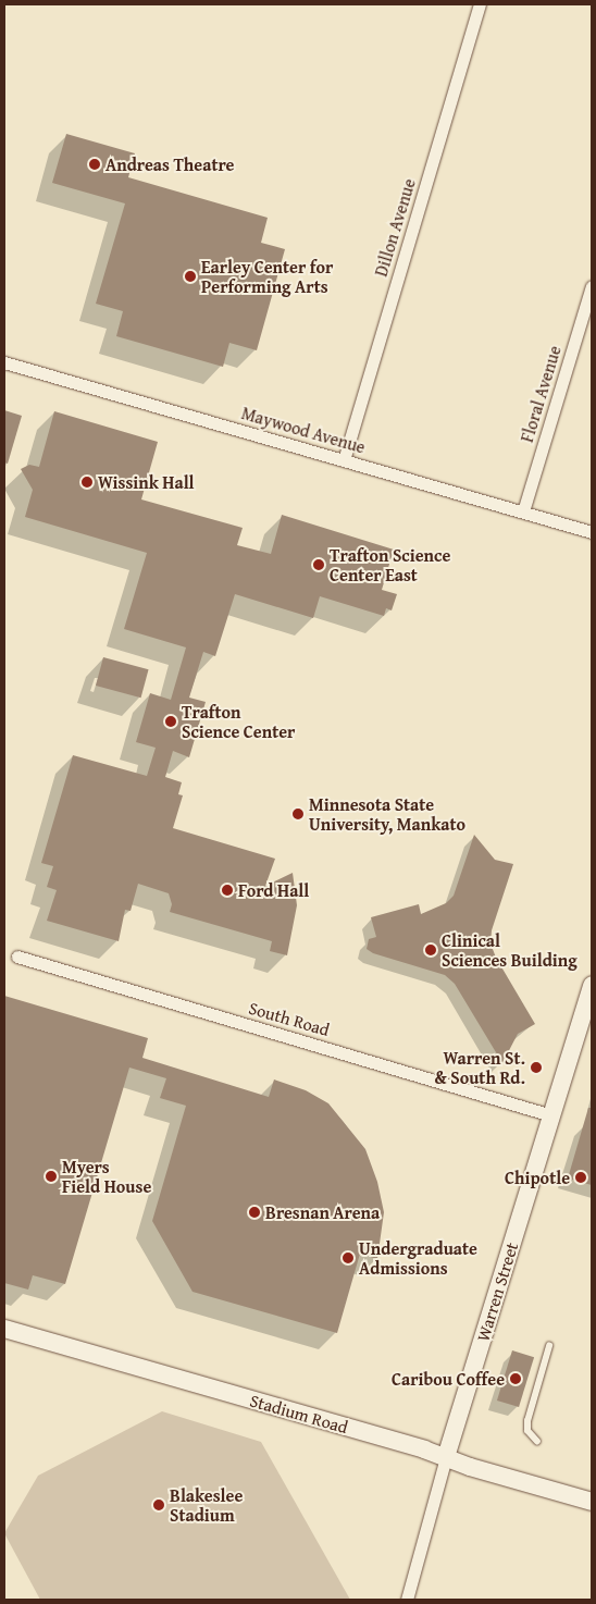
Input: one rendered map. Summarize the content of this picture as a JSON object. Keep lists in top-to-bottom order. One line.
{"streets":{"street":["Dillon Avenue","Floral Avenue","Maywood Avenue","South Road","Warren Street","Stadium Road"]},"crossings":[["Dillon Avenue","Maywood Avenue"],["Floral Avenue","Maywood Avenue"],["South Road","Warren Street"],["Warren Street","Stadium Road"]],"places":["Andreas Theatre","Earley Center for Performing Arts","Wissink Hall","Trafton Science Center East","Trafton Science Center","Minnesota State University, Mankato","Ford Hall","Clinical Sciences Building","Warren St. & South Rd.","Myers Field House","Chipotle","Bresnan Arena","Undergraduate Admissions","Caribou Coffee","Blakeslee Stadium"]}
